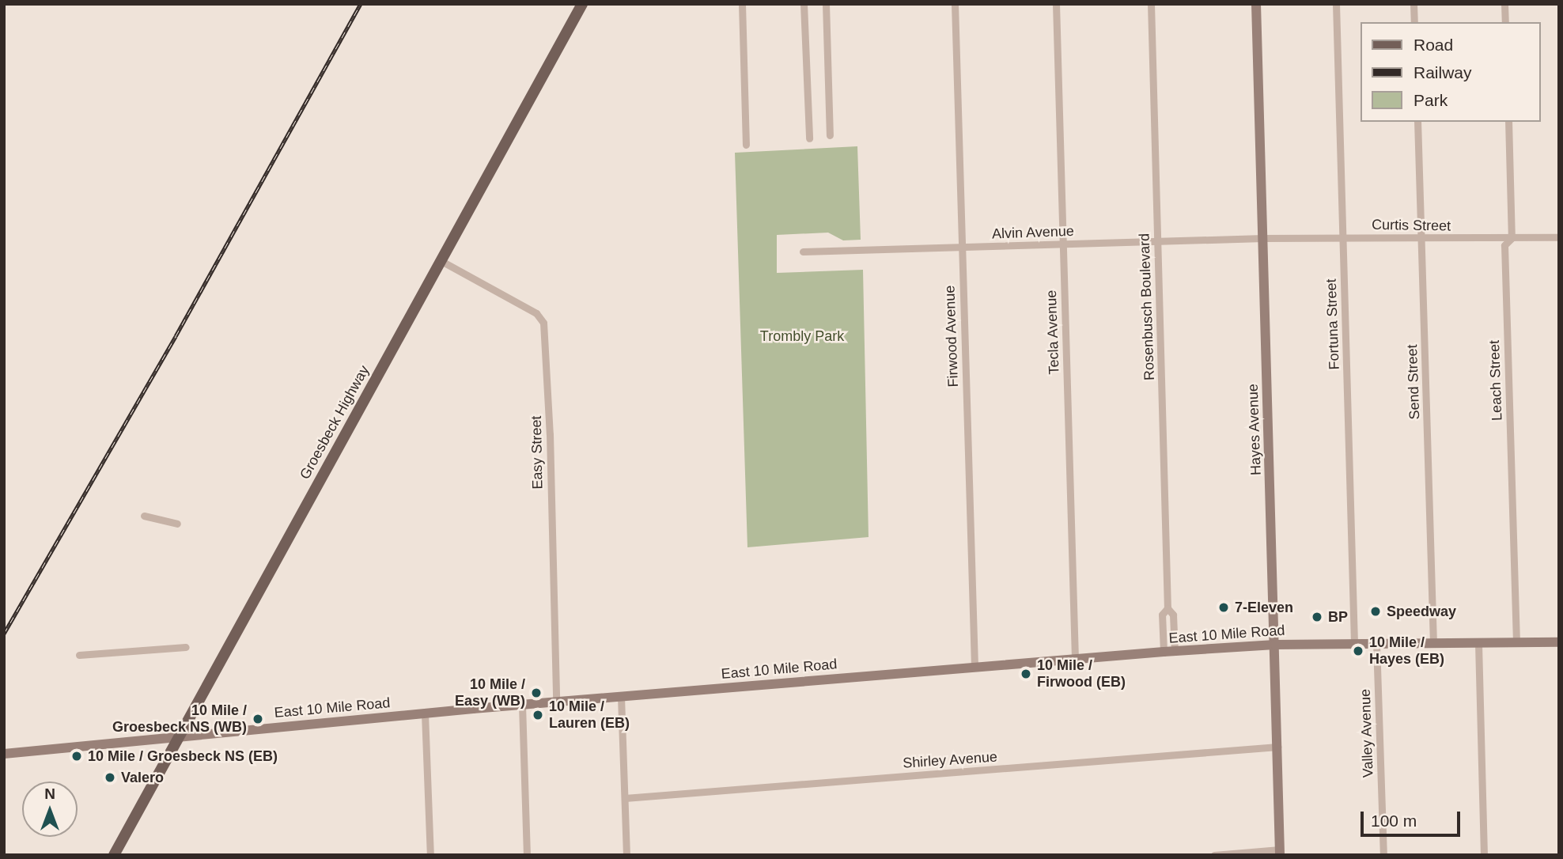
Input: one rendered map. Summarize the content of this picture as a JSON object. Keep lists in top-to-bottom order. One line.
{"streets":{"main road":["Groesbeck Highway","Hayes Avenue","East 10 Mile Road"],"street":["Curtis Street","Alvin Avenue","Rosenbusch Boulevard","Fortuna Street","Tecla Avenue","Firwood Avenue","Leach Street","Send Street","Easy Street","Valley Avenue","Shirley Avenue"]},"crossings":[["Curtis Street","Alvin Avenue"],["Curtis Street","Fortuna Street"],["Curtis Street","Leach Street"],["Curtis Street","Send Street"],["Curtis Street","Hayes Avenue"],["Alvin Avenue","Rosenbusch Boulevard"],["Alvin Avenue","Tecla Avenue"],["Alvin Avenue","Firwood Avenue"],["Alvin Avenue","Hayes Avenue"],["Rosenbusch Boulevard","East 10 Mile Road"],["Fortuna Street","East 10 Mile Road"],["Tecla Avenue","East 10 Mile Road"],["Firwood Avenue","East 10 Mile Road"],["Leach Street","East 10 Mile Road"],["Send Street","East 10 Mile Road"],["Groesbeck Highway","Easy Street"],["Groesbeck Highway","East 10 Mile Road"],["Hayes Avenue","East 10 Mile Road"],["Hayes Avenue","Shirley Avenue"],["Easy Street","East 10 Mile Road"],["East 10 Mile Road","Valley Avenue"]],"parks":["Trombly Park"],"places":["7-Eleven","Speedway","BP","10 Mile / Hayes (EB)","10 Mile / Firwood (EB)","10 Mile / Easy (WB)","10 Mile / Lauren (EB)","10 Mile / Groesbeck NS (WB)","10 Mile / Groesbeck NS (EB)","Valero"],"legend":["Road","Railway","Park"],"scale_bar":"100 m","north":"top"}
